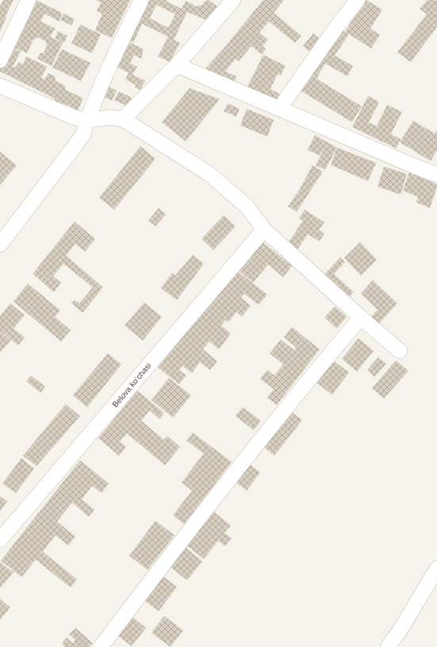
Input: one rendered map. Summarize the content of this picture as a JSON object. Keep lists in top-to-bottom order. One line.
{"streets":{"street":["Belova koʻchasi"]}}
